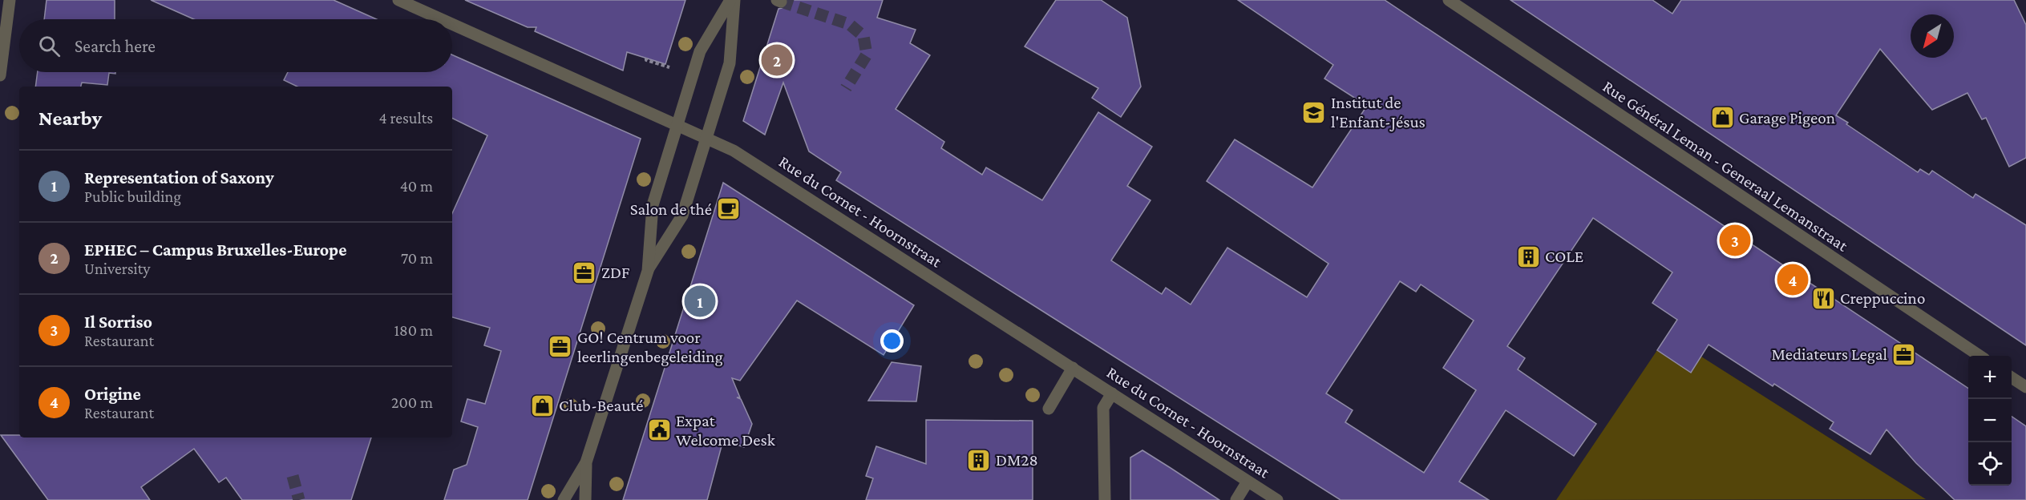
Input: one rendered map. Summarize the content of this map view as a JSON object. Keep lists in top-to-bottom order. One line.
{"streets":{"street":["Rue Général Leman - Generaal Lemanstraat","Rue du Cornet - Hoornstraat"]},"places":{"school or university":["Institut de l'Enfant-Jésus"],"shop":["Garage Pigeon","Club-Beauté"],"cafe":["Salon de thé"],"building":["COLE","DM28"],"office":["ZDF","GO! Centrum voor leerlingenbegeleiding","Mediateurs Legal"],"restaurant":["Creppuccino"],"public building":["Expat Welcome Desk"]},"north":"bottom left","page":{"search":"Search here","pins":["2","3","4","1"],"heading":["Nearby","4 results"],"list":[{"mark":"1","name":"Representation of Saxony","note":"Public building","value":"40 m"},{"mark":"2","name":"EPHEC – Campus Bruxelles-Europe","note":"University","value":"70 m"},{"mark":"3","name":"Il Sorriso","note":"Restaurant","value":"180 m"},{"mark":"4","name":"Origine","note":"Restaurant","value":"200 m"}],"map_buttons":["+","−"]}}
